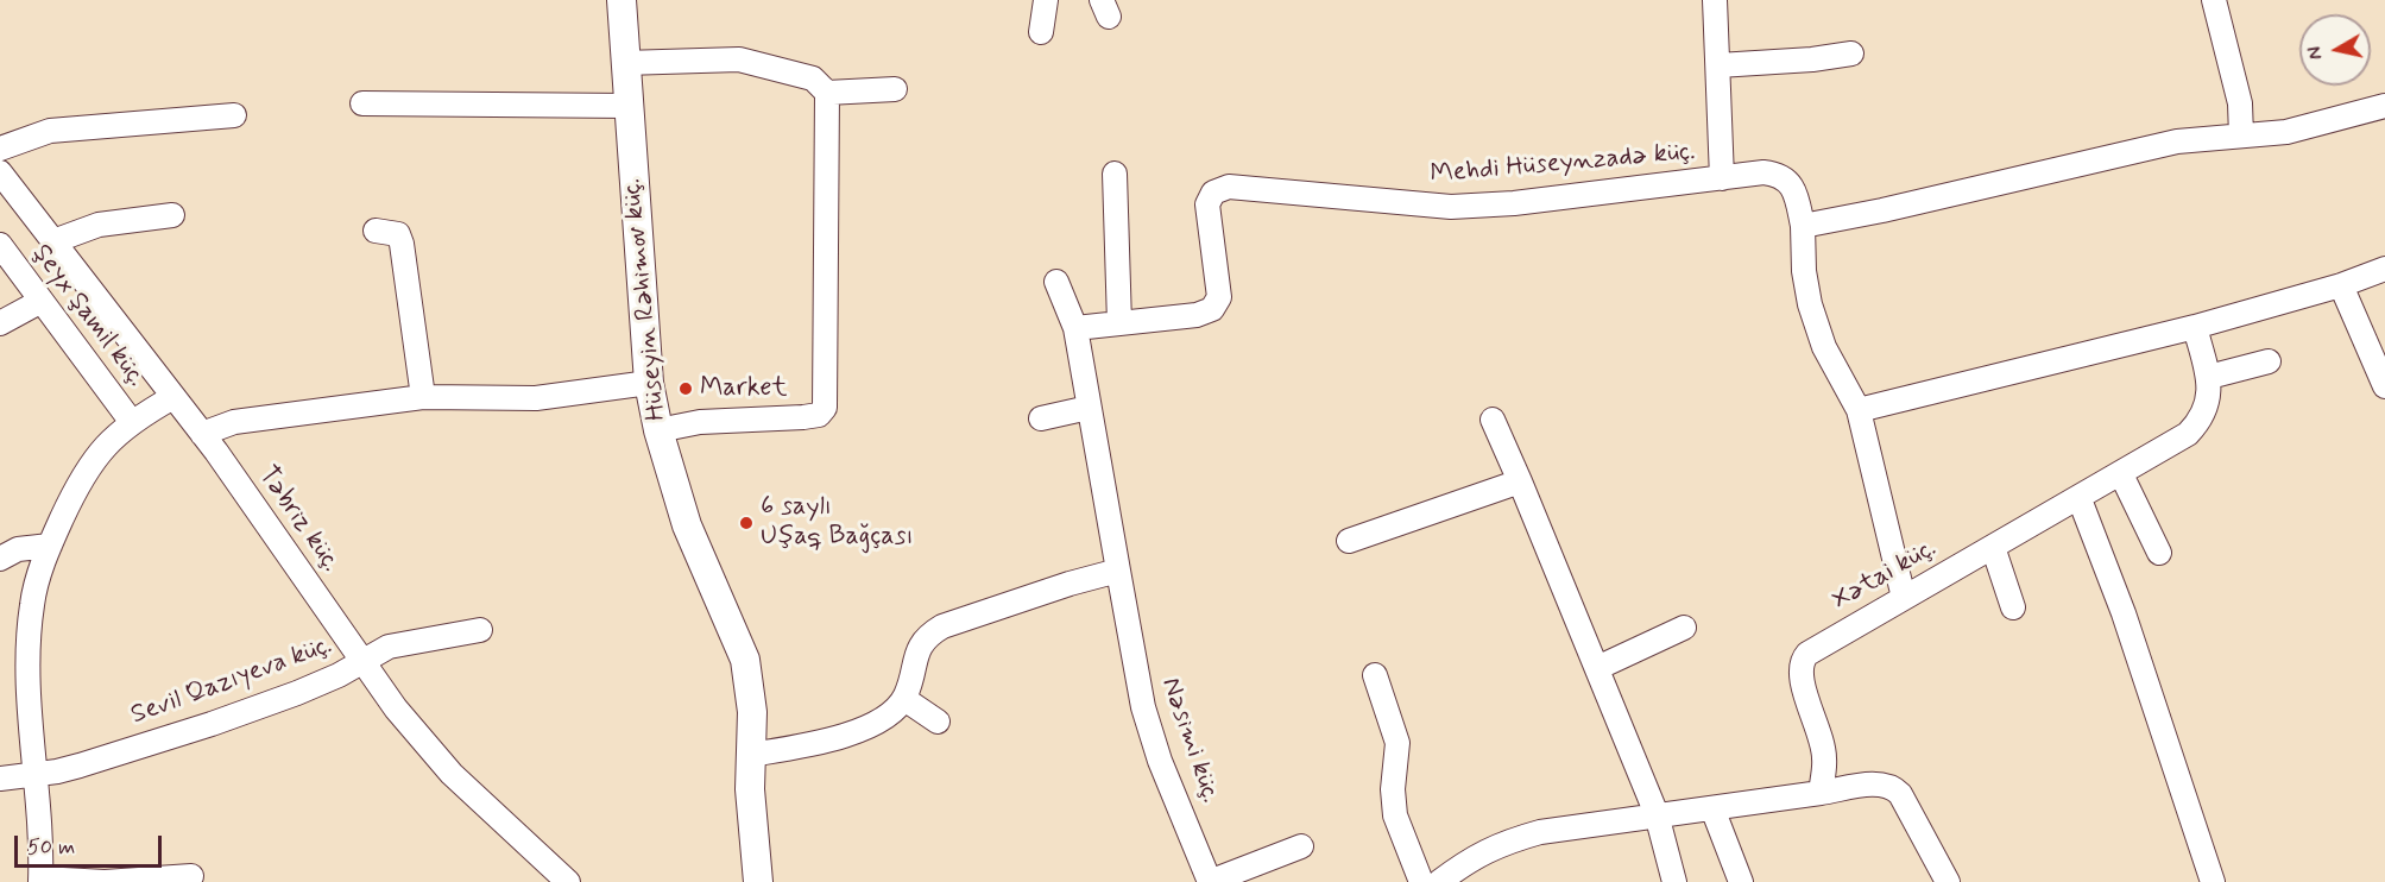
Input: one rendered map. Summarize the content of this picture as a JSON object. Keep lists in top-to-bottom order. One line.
{"streets":{"main road":["Hüseyin Rəhimov küç."],"street":["Mehdi Hüseynzadə küç.","Şeyx Şamil küç.","Təbriz küç.","Xətai küç.","Sevil Qazıyeva küç.","Nəsimi küç."]},"crossings":[["Mehdi Hüseynzadə küç.","Xətai küç."],["Təbriz küç.","Sevil Qazıyeva küç."]],"places":["Market","6 saylı Uşaq Bağçası"],"scale_bar":"50 m","north":"left"}
